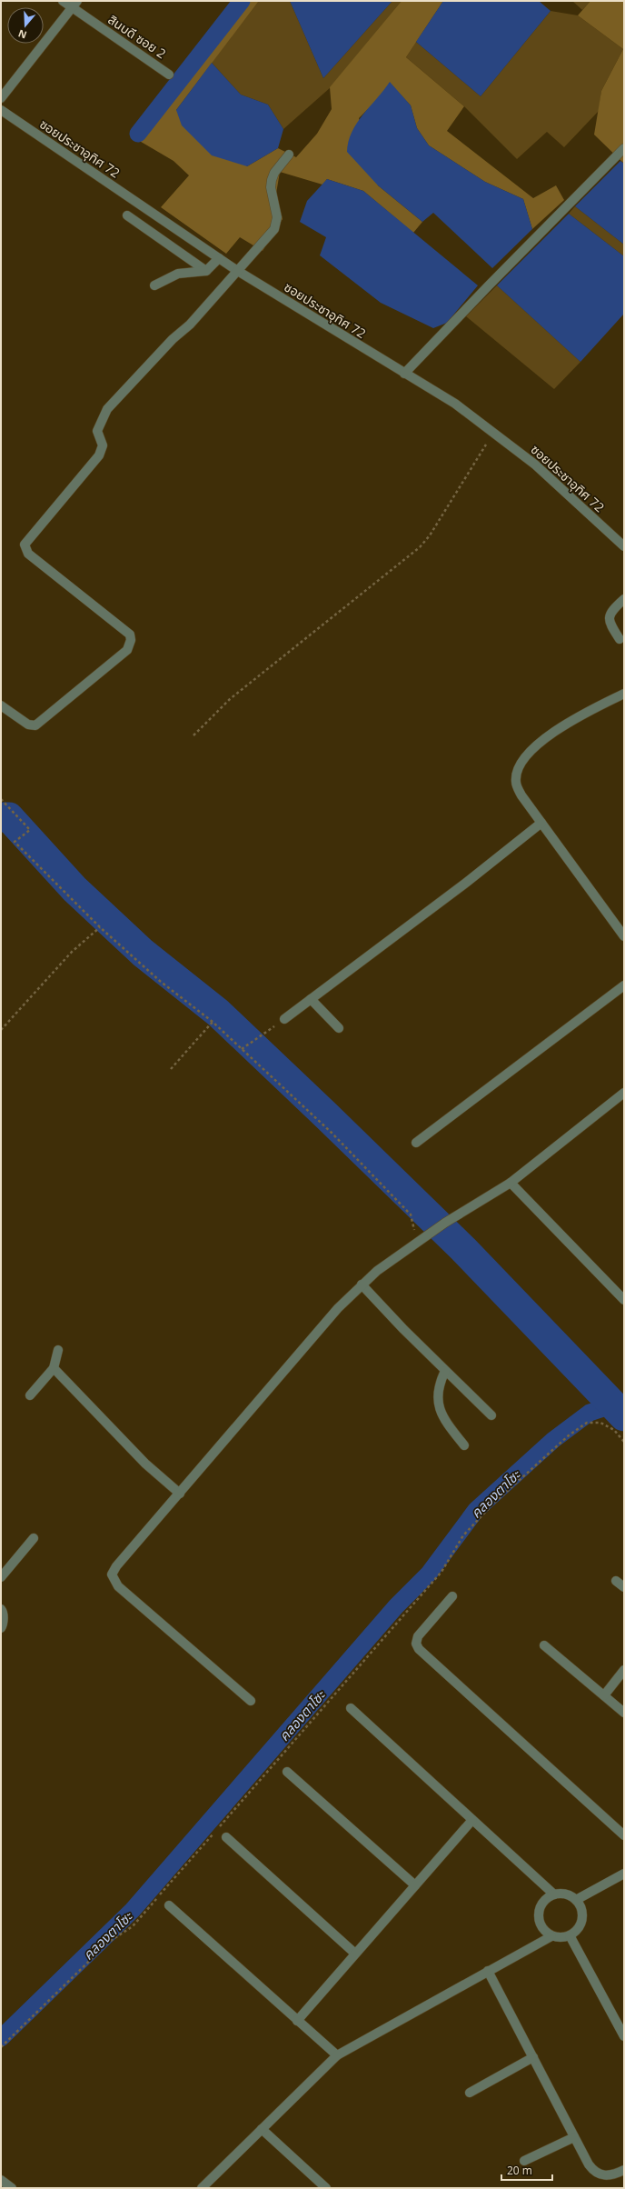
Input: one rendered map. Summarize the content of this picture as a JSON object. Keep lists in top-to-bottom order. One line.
{"streets":{"street":["สินบดี ซอย 2","ซอยประชาอุทิศ 72"]},"water":["คลองตาโซะ"],"scale_bar":"20 m","north":"bottom"}
